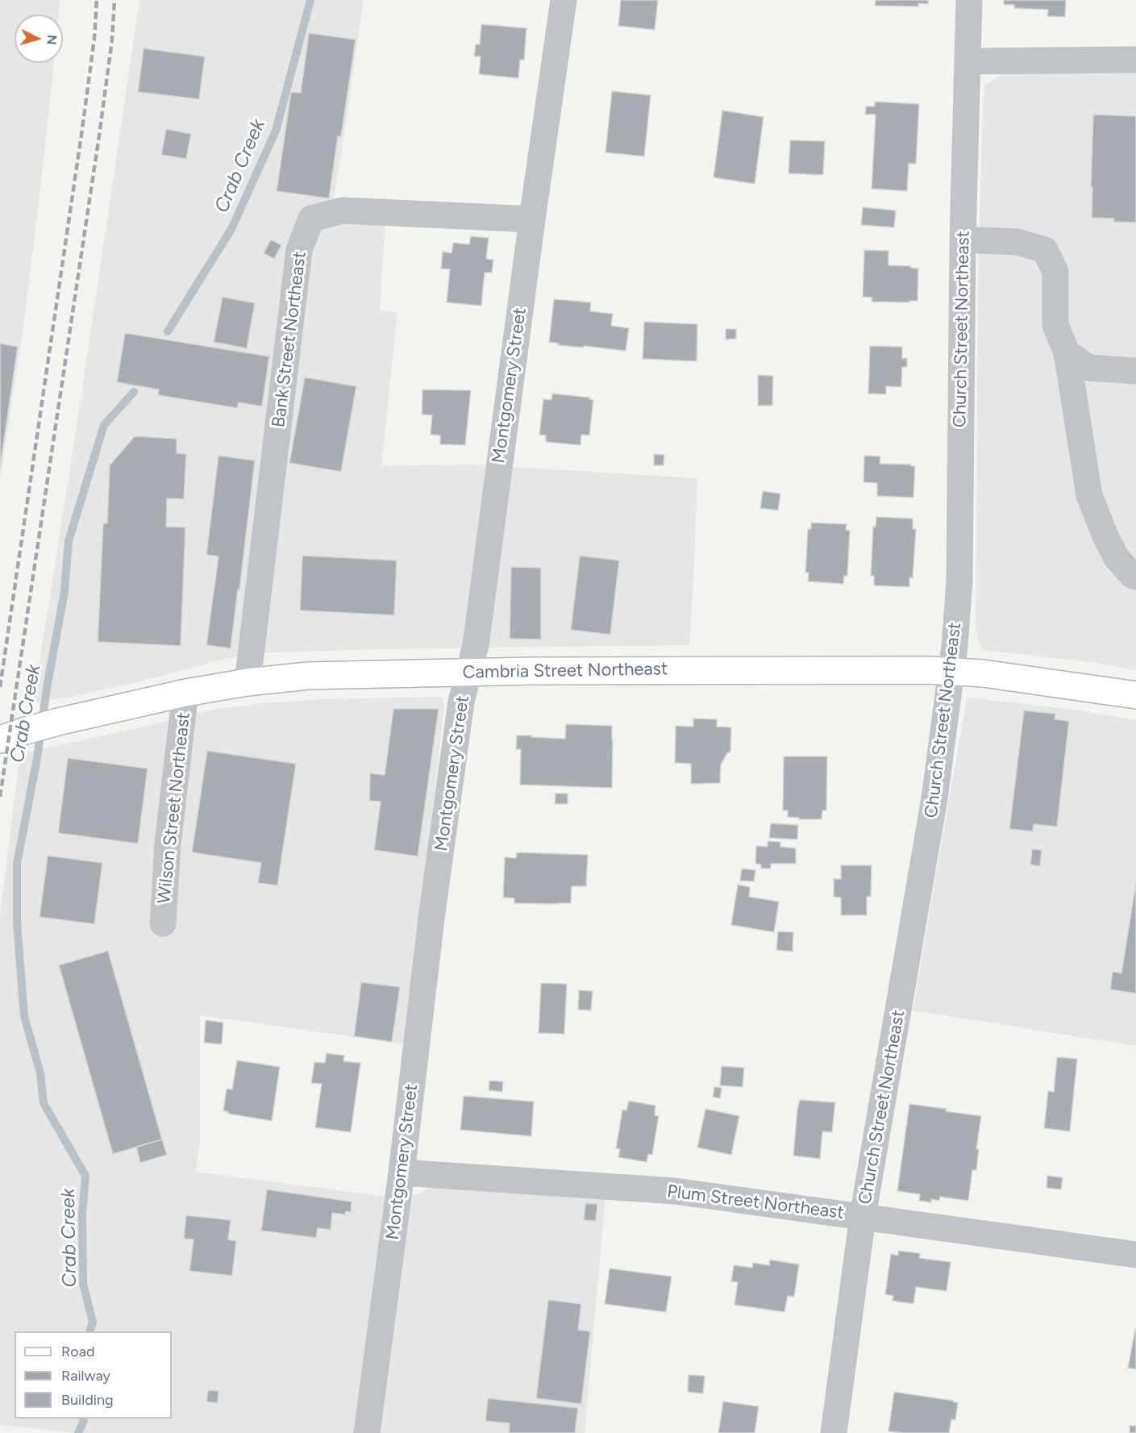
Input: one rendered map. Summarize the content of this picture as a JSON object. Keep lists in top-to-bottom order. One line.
{"streets":{"main road":["Cambria Street Northeast"],"street":["Church Street Northeast","Bank Street Northeast","Montgomery Street","Wilson Street Northeast","Plum Street Northeast"]},"crossings":[["Church Street Northeast","Cambria Street Northeast"],["Church Street Northeast","Plum Street Northeast"],["Bank Street Northeast","Montgomery Street"],["Bank Street Northeast","Cambria Street Northeast"],["Montgomery Street","Cambria Street Northeast"],["Montgomery Street","Plum Street Northeast"],["Cambria Street Northeast","Wilson Street Northeast"]],"water":["Crab Creek"],"legend":["Road","Railway","Building"],"north":"right"}
